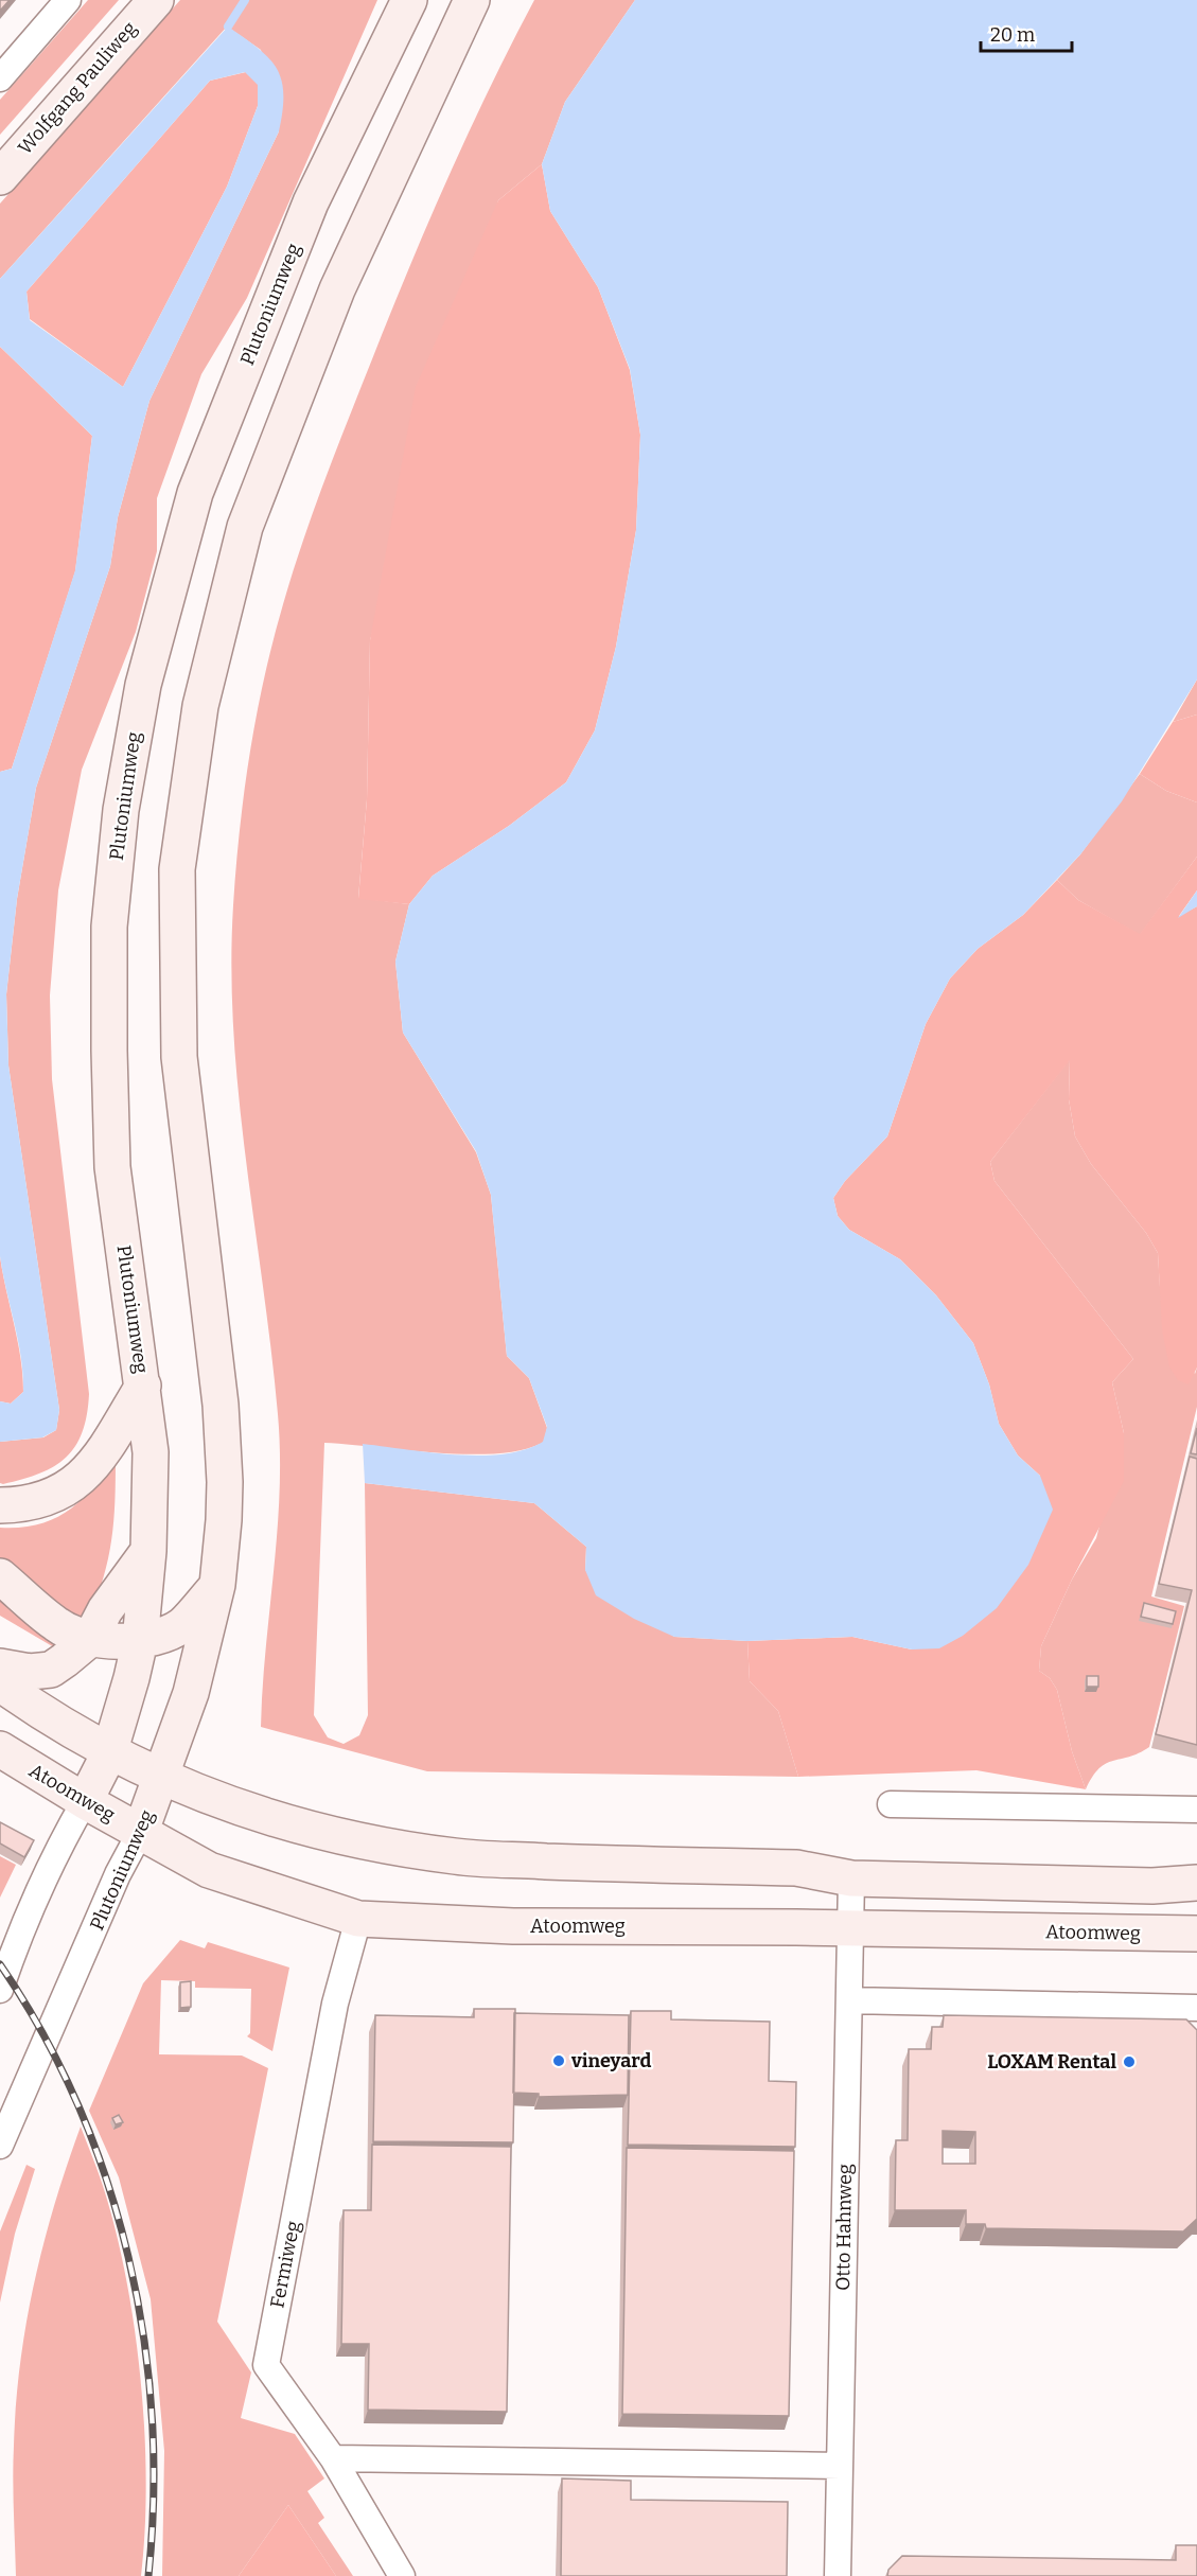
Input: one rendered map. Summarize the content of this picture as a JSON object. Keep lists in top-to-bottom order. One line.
{"streets":{"main road":["Wolfgang Pauliweg","Plutoniumweg","Atoomweg"],"street":["Otto Hahnweg","Fermiweg"]},"crossings":[["Plutoniumweg","Atoomweg"],["Atoomweg","Otto Hahnweg"],["Atoomweg","Fermiweg"]],"places":["vineyard","LOXAM Rental"],"scale_bar":"20 m"}
